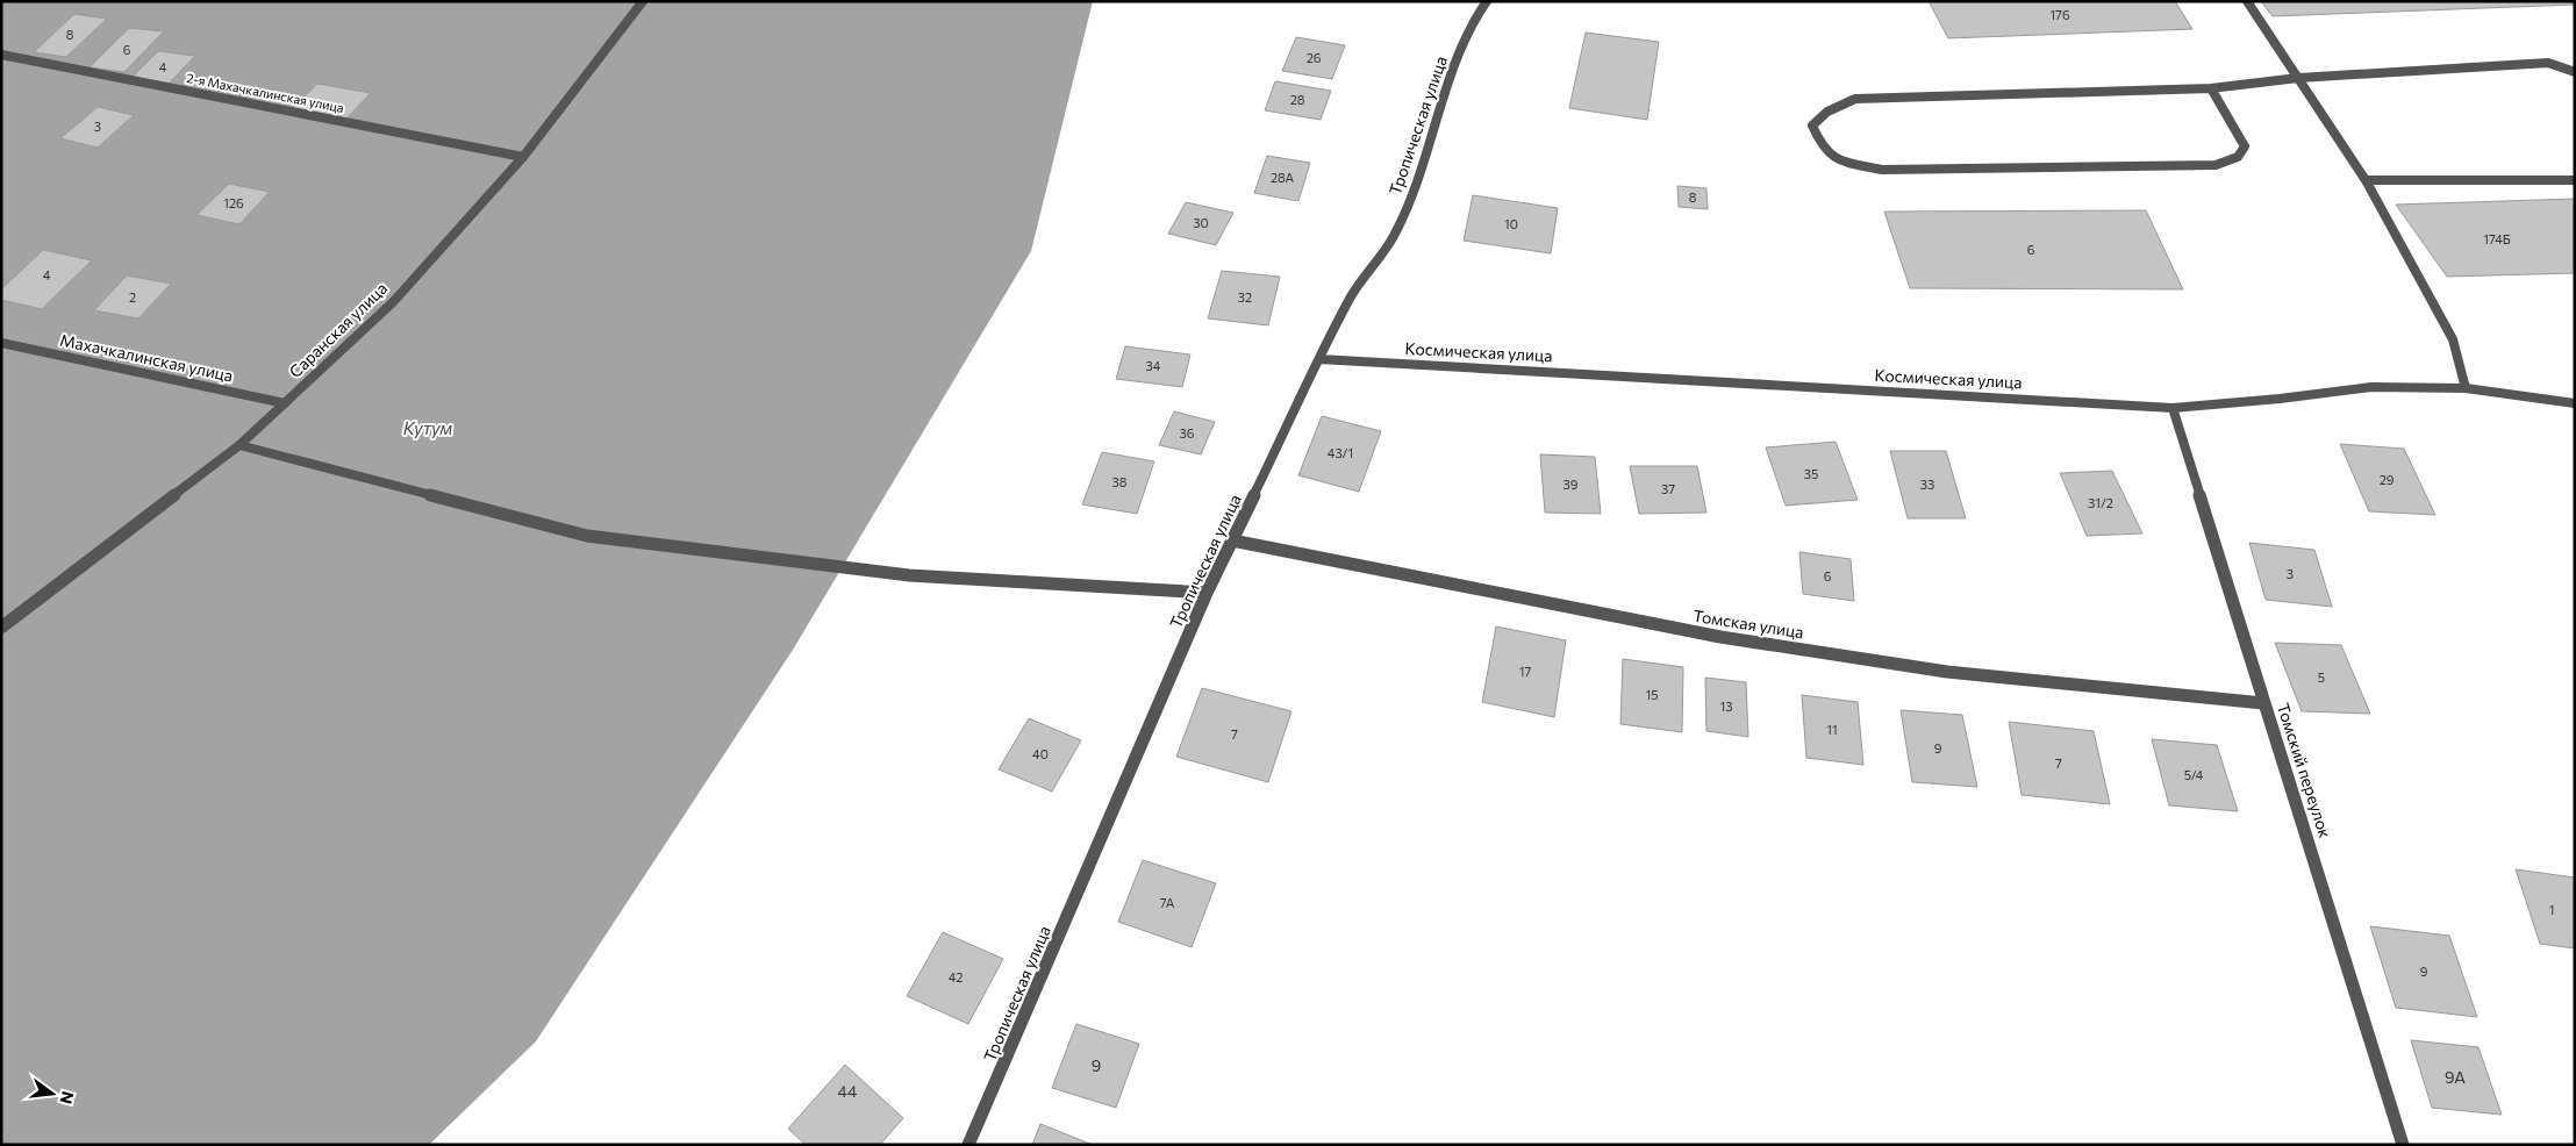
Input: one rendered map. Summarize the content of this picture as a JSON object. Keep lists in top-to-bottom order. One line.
{"streets":{"street":["2-я Махачкалинская улица","Тропическая улица","Саранская улица","Космическая улица","Махачкалинская улица","Томская улица","Томский переулок"]},"crossings":[["2-я Махачкалинская улица","Саранская улица"],["Тропическая улица","Космическая улица"],["Тропическая улица","Томская улица"],["Саранская улица","Махачкалинская улица"],["Космическая улица","Томский переулок"],["Томская улица","Томский переулок"]],"water":["Кутум"],"house_numbers":["176","8","6","26","4","28","3","28А","8","126","30","10","174Б","6","4","2","32","34","36","43/1","35","29","38","39","33","37","31/2","3","6","17","5","15","13","11","7","9","40","7","5/4","7А","1","9","42","9","9А","44"],"north":"right"}
